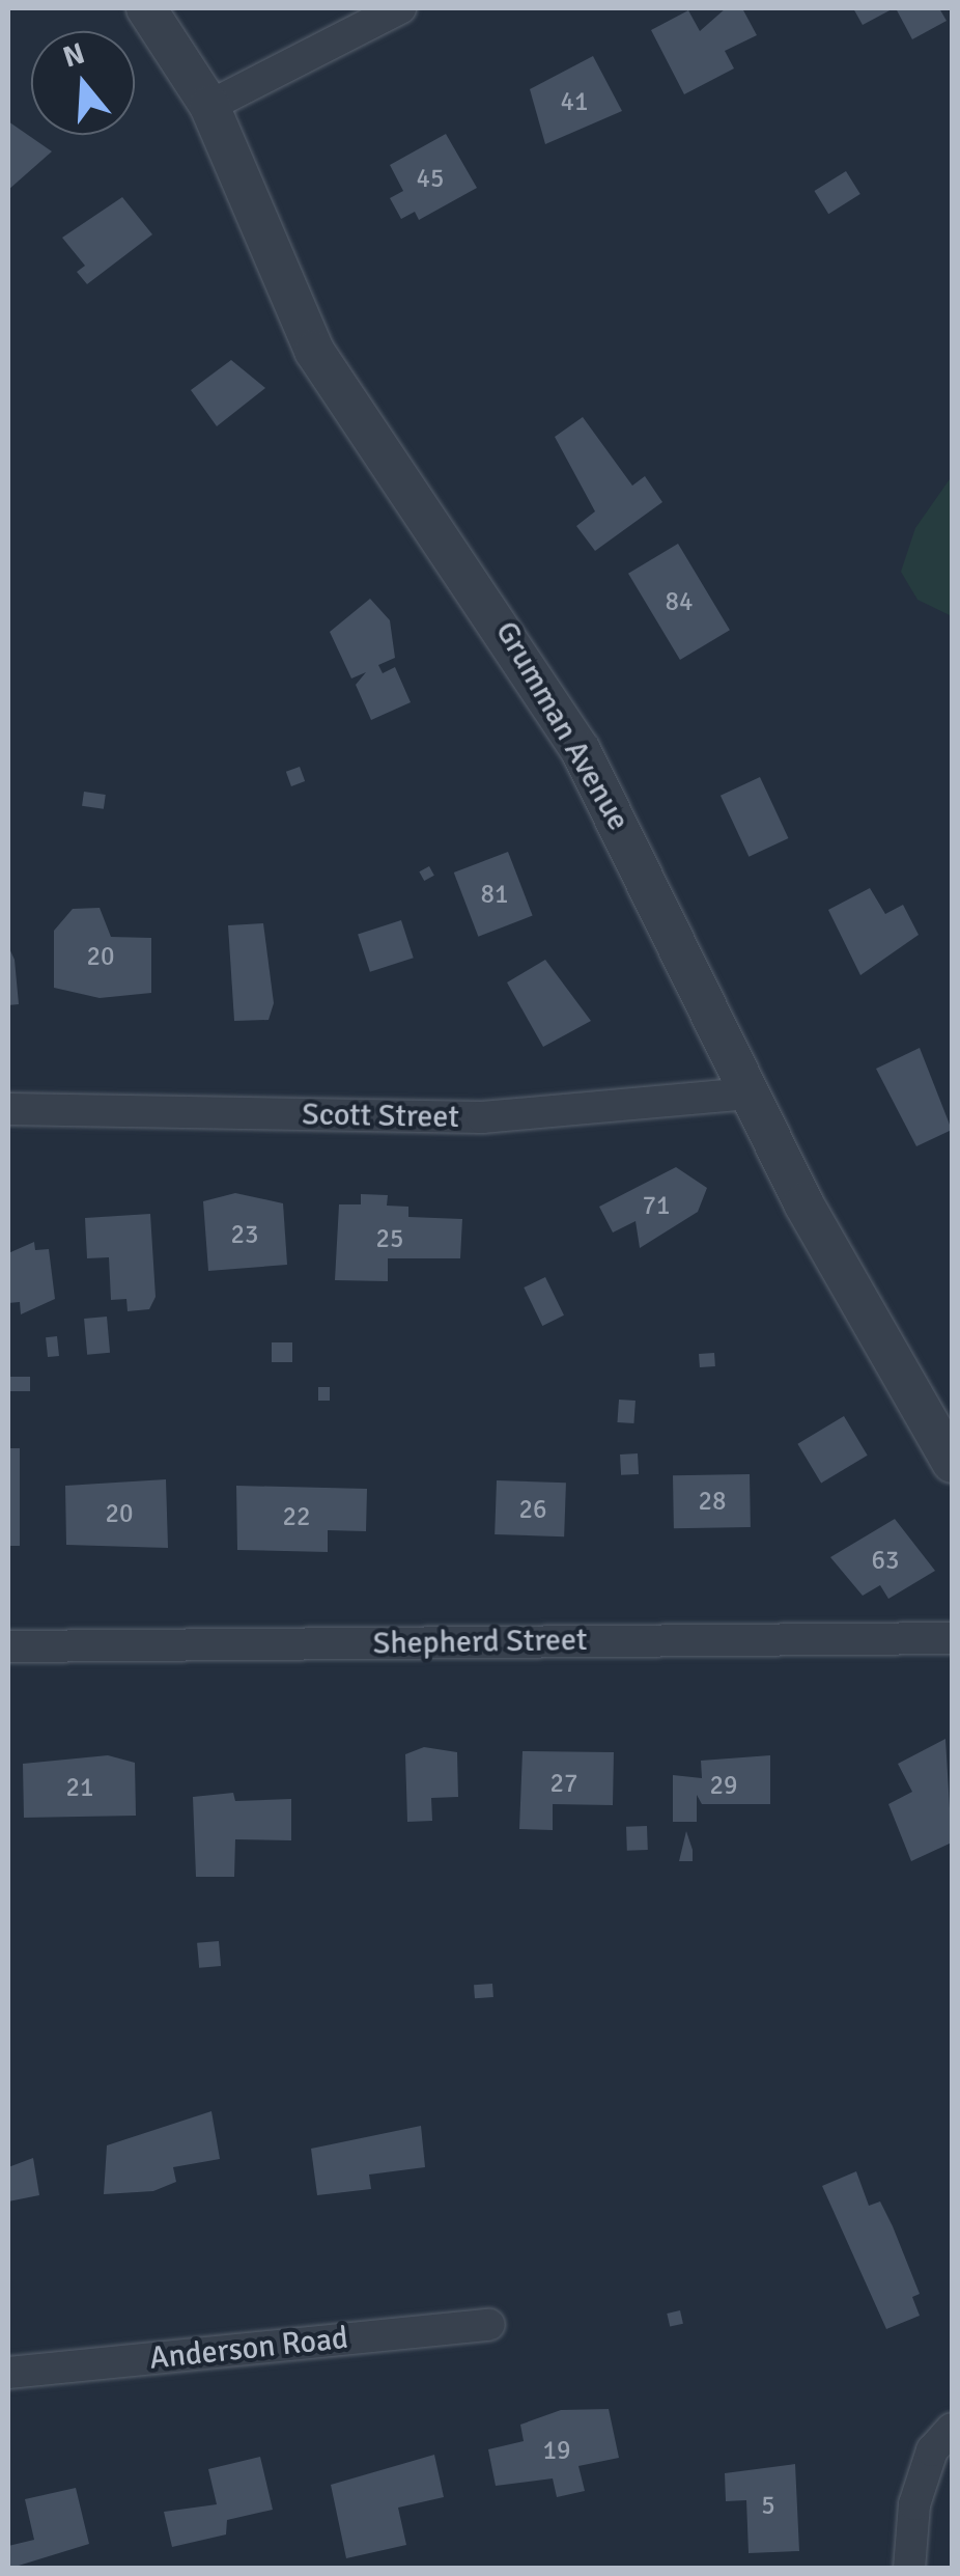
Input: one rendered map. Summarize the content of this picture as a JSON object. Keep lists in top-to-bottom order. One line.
{"streets":{"street":["Grumman Avenue","Scott Street","Shepherd Street","Anderson Road"]},"crossings":[["Grumman Avenue","Scott Street"]],"house_numbers":["41","45","84","81","20","71","23","25","28","26","20","22","63","27","29","21","19","5"],"north":"top"}
